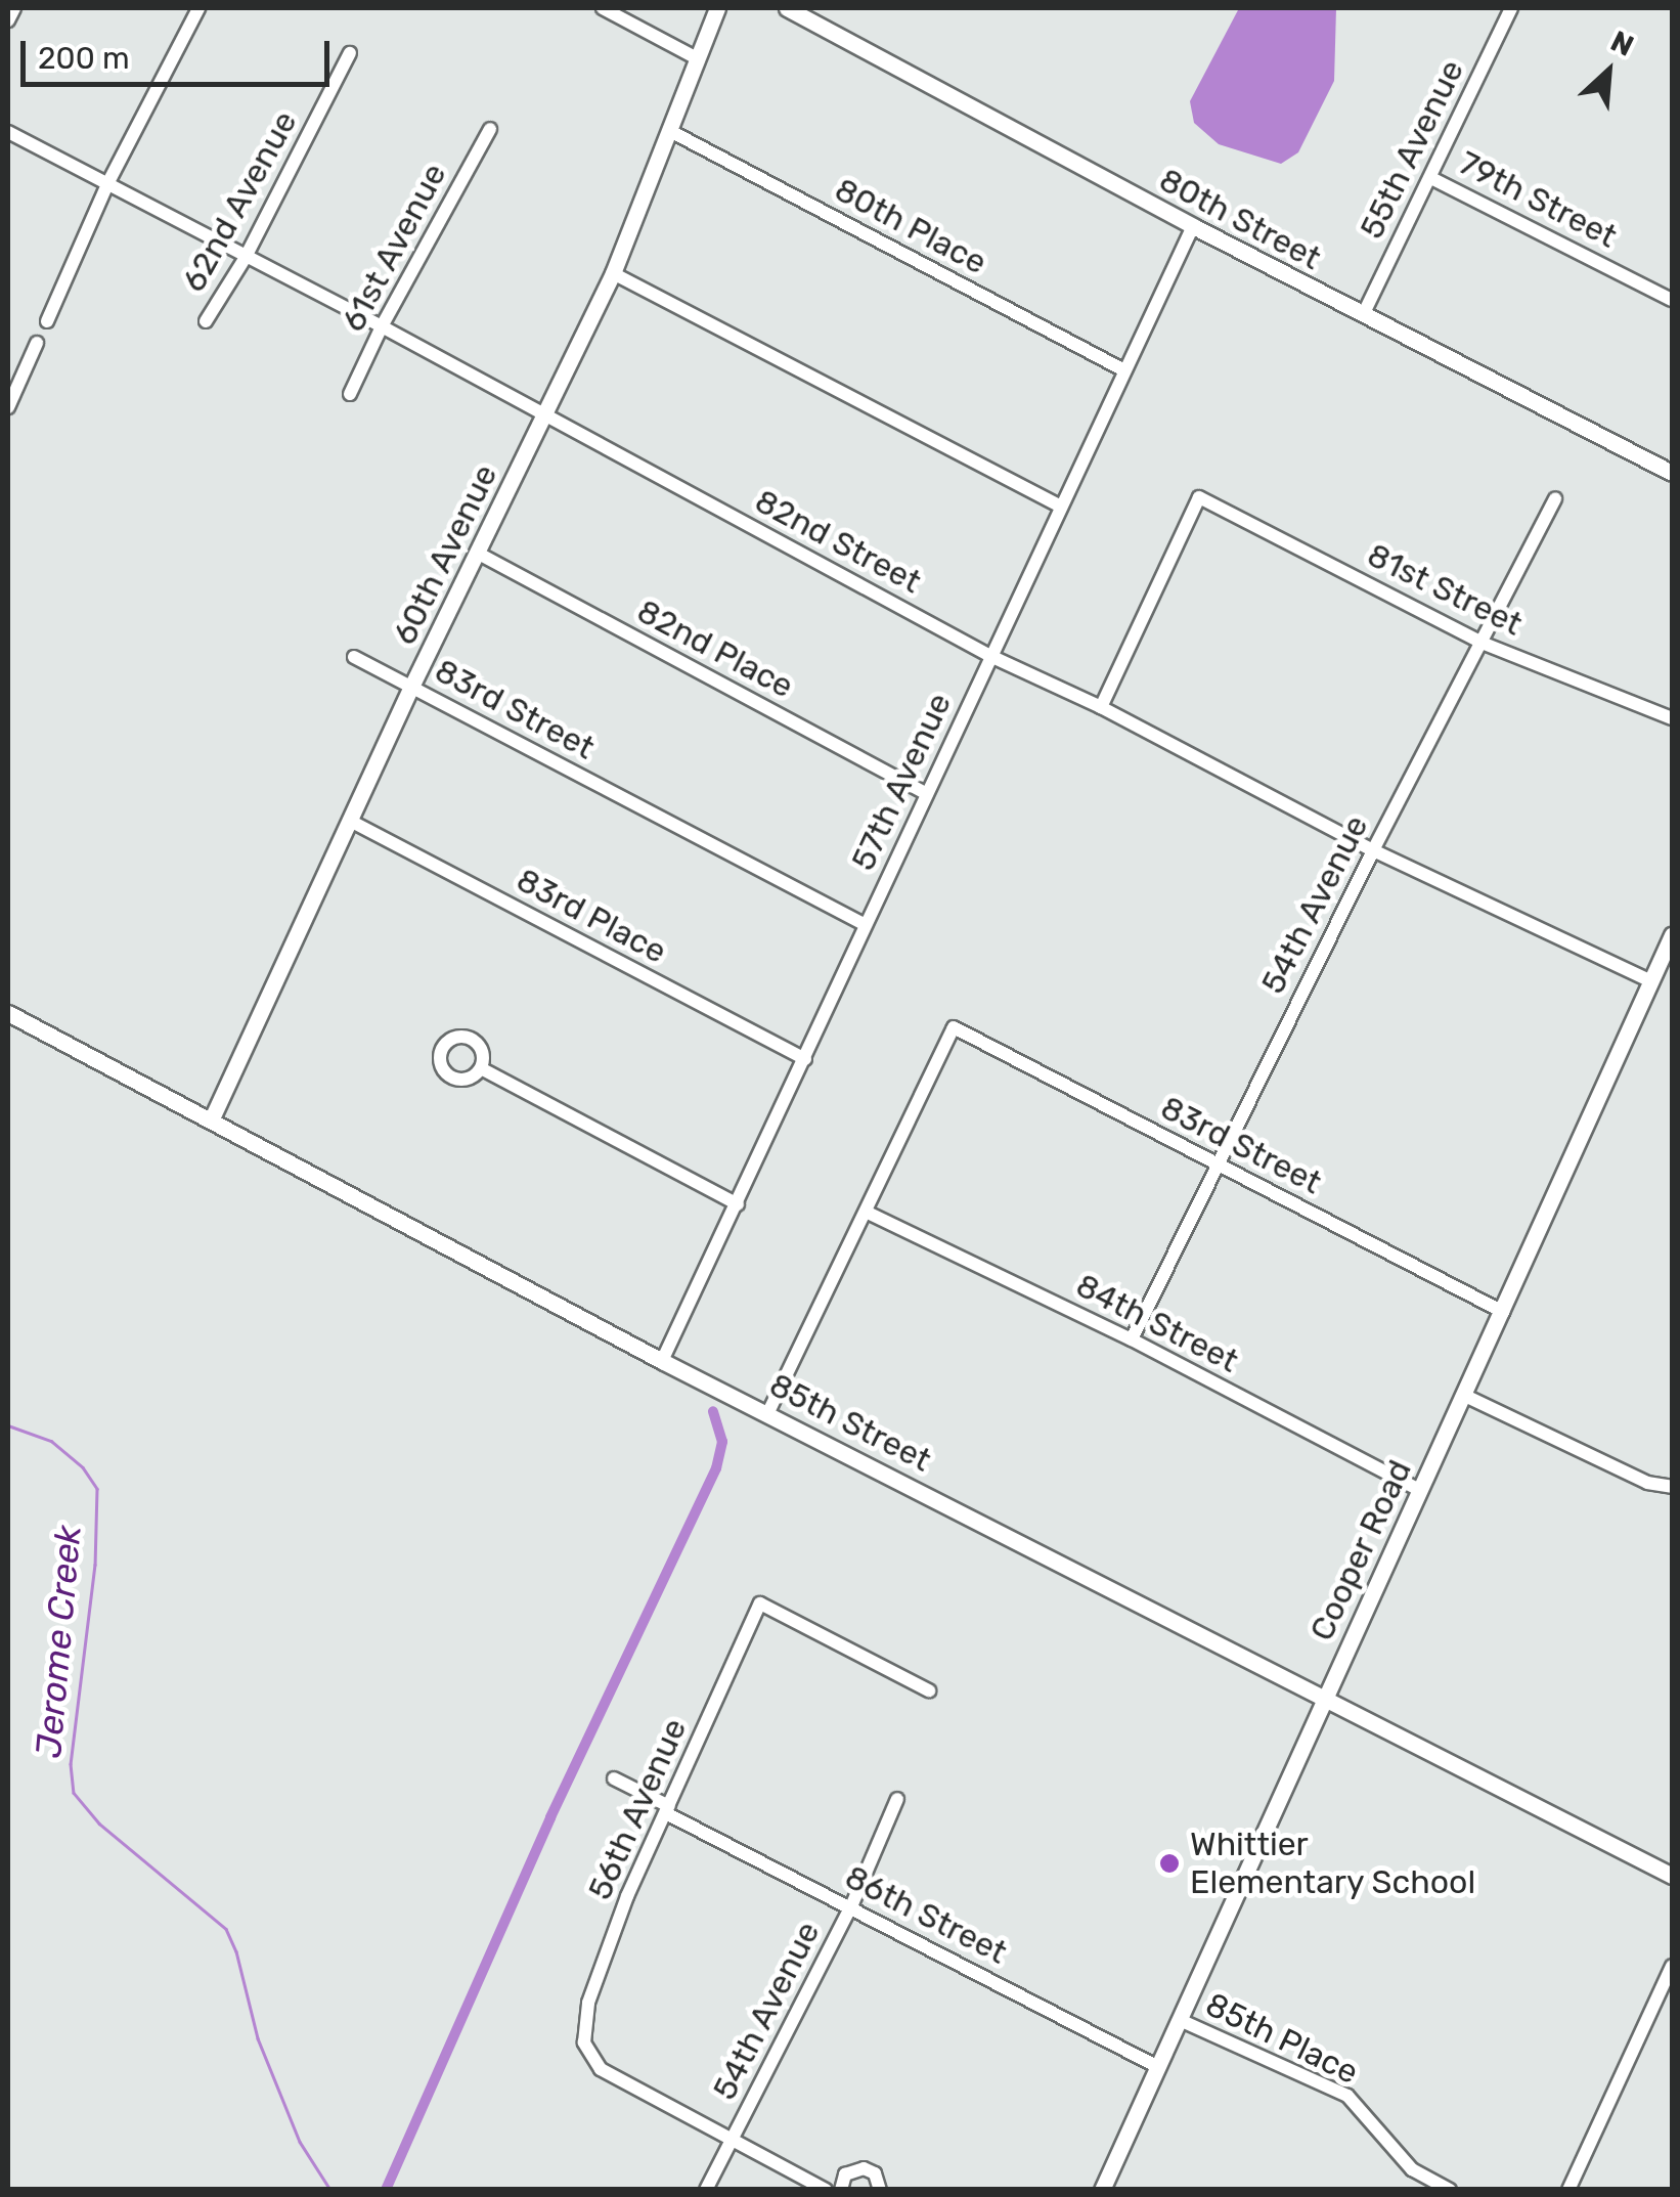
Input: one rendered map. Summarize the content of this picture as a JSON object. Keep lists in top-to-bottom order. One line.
{"streets":{"street":["55th Avenue","79th Street","62nd Avenue","80th Street","80th Place","61st Avenue","82nd Street","60th Avenue","81st Street","82nd Place","83rd Street","57th Avenue","54th Avenue","83rd Place","84th Street","85th Street","Cooper Road","56th Avenue","86th Street","85th Place"]},"crossings":[["55th Avenue","79th Street"],["55th Avenue","80th Street"],["62nd Avenue","82nd Street"],["80th Street","57th Avenue"],["80th Place","60th Avenue"],["80th Place","57th Avenue"],["61st Avenue","82nd Street"],["82nd Street","60th Avenue"],["82nd Street","81st Street"],["82nd Street","57th Avenue"],["82nd Street","54th Avenue"],["82nd Street","Cooper Road"],["60th Avenue","82nd Place"],["60th Avenue","83rd Street"],["60th Avenue","83rd Place"],["60th Avenue","85th Street"],["81st Street","54th Avenue"],["82nd Place","57th Avenue"],["83rd Street","57th Avenue"],["83rd Street","54th Avenue"],["83rd Street","84th Street"],["83rd Street","Cooper Road"],["57th Avenue","83rd Place"],["57th Avenue","85th Street"],["54th Avenue","84th Street"],["54th Avenue","56th Avenue"],["54th Avenue","86th Street"],["84th Street","Cooper Road"],["85th Street","Cooper Road"],["Cooper Road","86th Street"],["Cooper Road","85th Place"],["56th Avenue","86th Street"]],"water":["Jerome Creek"],"places":["Whittier Elementary School"],"scale_bar":"200 m","north":"top right"}
